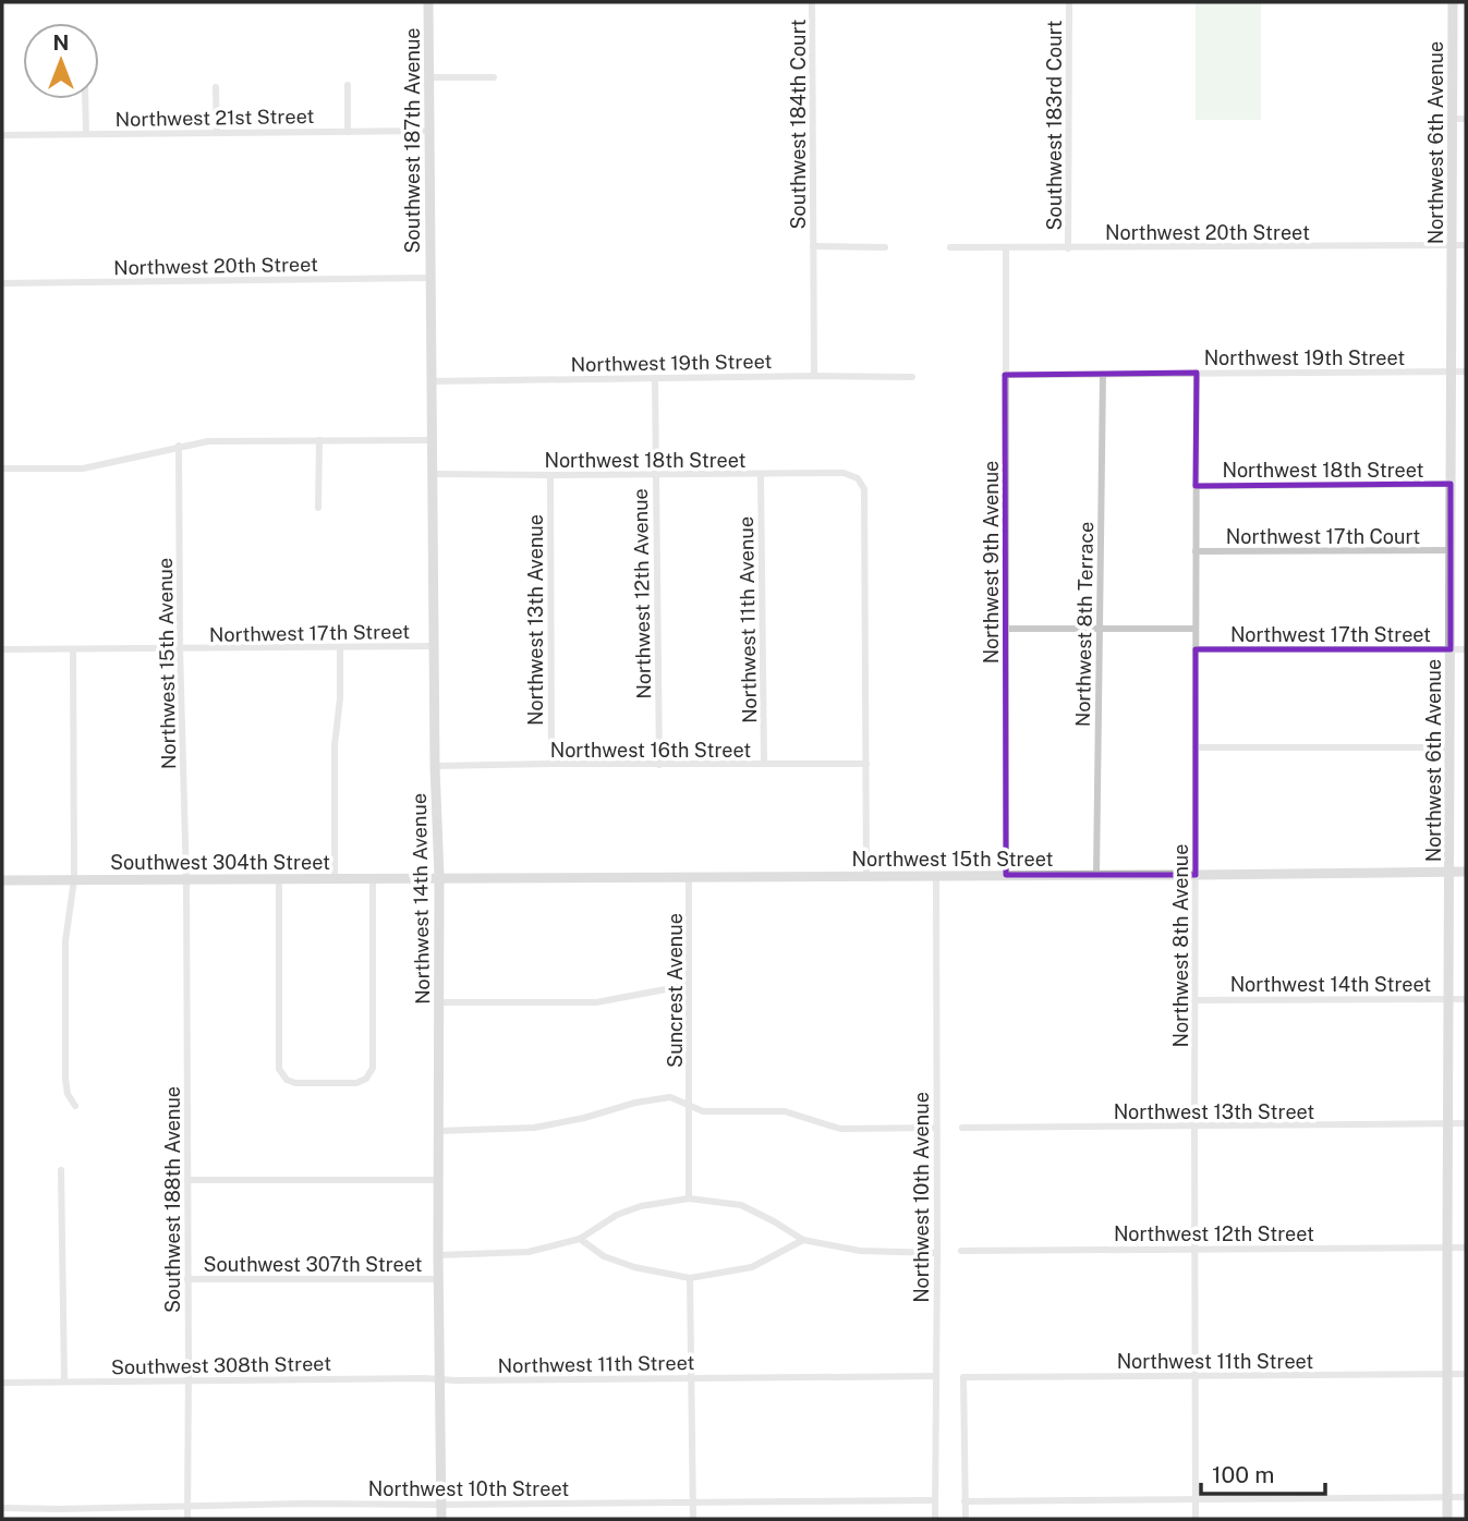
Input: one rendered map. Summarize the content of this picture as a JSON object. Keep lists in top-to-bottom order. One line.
{"streets":{"street":["Northwest 21st Street","Southwest 184th Court","Southwest 183rd Court","Southwest 187th Avenue","Northwest 6th Avenue","Northwest 20th Street","Northwest 19th Street","Northwest 18th Street","Northwest 17th Court","Northwest 9th Avenue","Northwest 12th Avenue","Northwest 13th Avenue","Northwest 11th Avenue","Northwest 8th Terrace","Northwest 17th Street","Northwest 15th Avenue","Northwest 16th Street","Northwest 15th Street","Southwest 304th Street","Northwest 14th Avenue","Northwest 8th Avenue","Northwest 14th Street","Suncrest Avenue","Northwest 13th Street","Northwest 10th Avenue","Southwest 188th Avenue","Northwest 12th Street","Southwest 307th Street","Northwest 11th Street","Southwest 308th Street","Northwest 10th Street"]},"crossings":[["Northwest 21st Street","Southwest 187th Avenue"],["Southwest 184th Court","Northwest 19th Street"],["Southwest 183rd Court","Northwest 20th Street"],["Southwest 187th Avenue","Northwest 20th Street"],["Southwest 187th Avenue","Northwest 14th Avenue"],["Northwest 6th Avenue","Northwest 20th Street"],["Northwest 6th Avenue","Northwest 19th Street"],["Northwest 6th Avenue","Northwest 18th Street"],["Northwest 6th Avenue","Northwest 17th Court"],["Northwest 6th Avenue","Northwest 17th Street"],["Northwest 6th Avenue","Northwest 15th Street"],["Northwest 6th Avenue","Northwest 14th Street"],["Northwest 6th Avenue","Northwest 13th Street"],["Northwest 6th Avenue","Northwest 12th Street"],["Northwest 6th Avenue","Northwest 11th Street"],["Northwest 20th Street","Northwest 9th Avenue"],["Northwest 20th Street","Northwest 14th Avenue"],["Northwest 19th Street","Northwest 9th Avenue"],["Northwest 19th Street","Northwest 12th Avenue"],["Northwest 19th Street","Northwest 8th Terrace"],["Northwest 19th Street","Northwest 14th Avenue"],["Northwest 19th Street","Northwest 8th Avenue"],["Northwest 18th Street","Northwest 12th Avenue"],["Northwest 18th Street","Northwest 13th Avenue"],["Northwest 18th Street","Northwest 11th Avenue"],["Northwest 18th Street","Northwest 16th Street"],["Northwest 18th Street","Northwest 14th Avenue"],["Northwest 18th Street","Northwest 8th Avenue"],["Northwest 17th Court","Northwest 8th Avenue"],["Northwest 9th Avenue","Northwest 15th Street"],["Northwest 12th Avenue","Northwest 16th Street"],["Northwest 13th Avenue","Northwest 16th Street"],["Northwest 11th Avenue","Northwest 16th Street"],["Northwest 8th Terrace","Northwest 15th Street"],["Northwest 17th Street","Northwest 15th Avenue"],["Northwest 17th Street","Northwest 14th Avenue"],["Northwest 17th Street","Northwest 8th Avenue"],["Northwest 15th Avenue","Southwest 304th Street"],["Northwest 15th Avenue","Southwest 188th Avenue"],["Northwest 16th Street","Northwest 14th Avenue"],["Northwest 15th Street","Southwest 304th Street"],["Northwest 15th Street","Northwest 14th Avenue"],["Northwest 15th Street","Northwest 8th Avenue"],["Northwest 15th Street","Suncrest Avenue"],["Northwest 15th Street","Northwest 10th Avenue"],["Southwest 304th Street","Northwest 14th Avenue"],["Southwest 304th Street","Southwest 188th Avenue"],["Northwest 14th Avenue","Southwest 307th Street"],["Northwest 14th Avenue","Northwest 11th Street"],["Northwest 14th Avenue","Southwest 308th Street"],["Northwest 14th Avenue","Northwest 10th Street"],["Northwest 8th Avenue","Northwest 14th Street"],["Northwest 8th Avenue","Northwest 13th Street"],["Northwest 8th Avenue","Northwest 12th Street"],["Northwest 8th Avenue","Northwest 11th Street"],["Northwest 10th Avenue","Northwest 11th Street"],["Northwest 10th Avenue","Northwest 10th Street"],["Southwest 188th Avenue","Southwest 307th Street"],["Southwest 188th Avenue","Southwest 308th Street"],["Southwest 188th Avenue","Northwest 10th Street"],["Northwest 11th Street","Southwest 308th Street"]],"scale_bar":"100 m","north":"top"}
